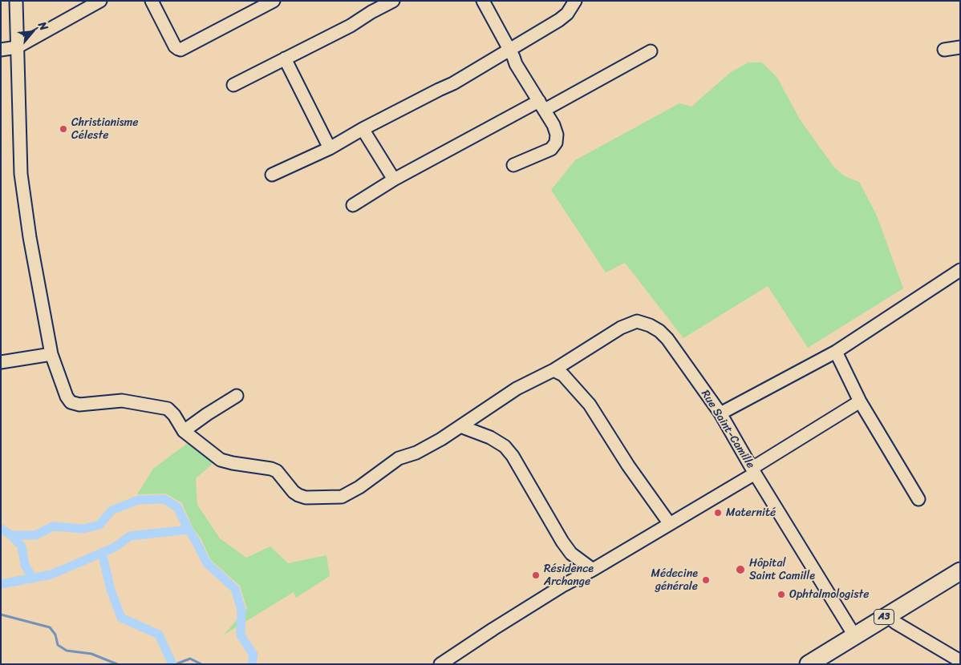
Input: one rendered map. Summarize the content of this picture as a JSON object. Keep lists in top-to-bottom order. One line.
{"streets":{"highway":["A3"],"street":["Rue Saint-Camille"]},"crossings":[["Rue Saint-Camille","A3"]],"places":["Christianisme Céleste","Maternité","Hôpital Saint Camille","Résidence Archange","Médecine générale","Ophtalmologiste"],"north":"top right"}
